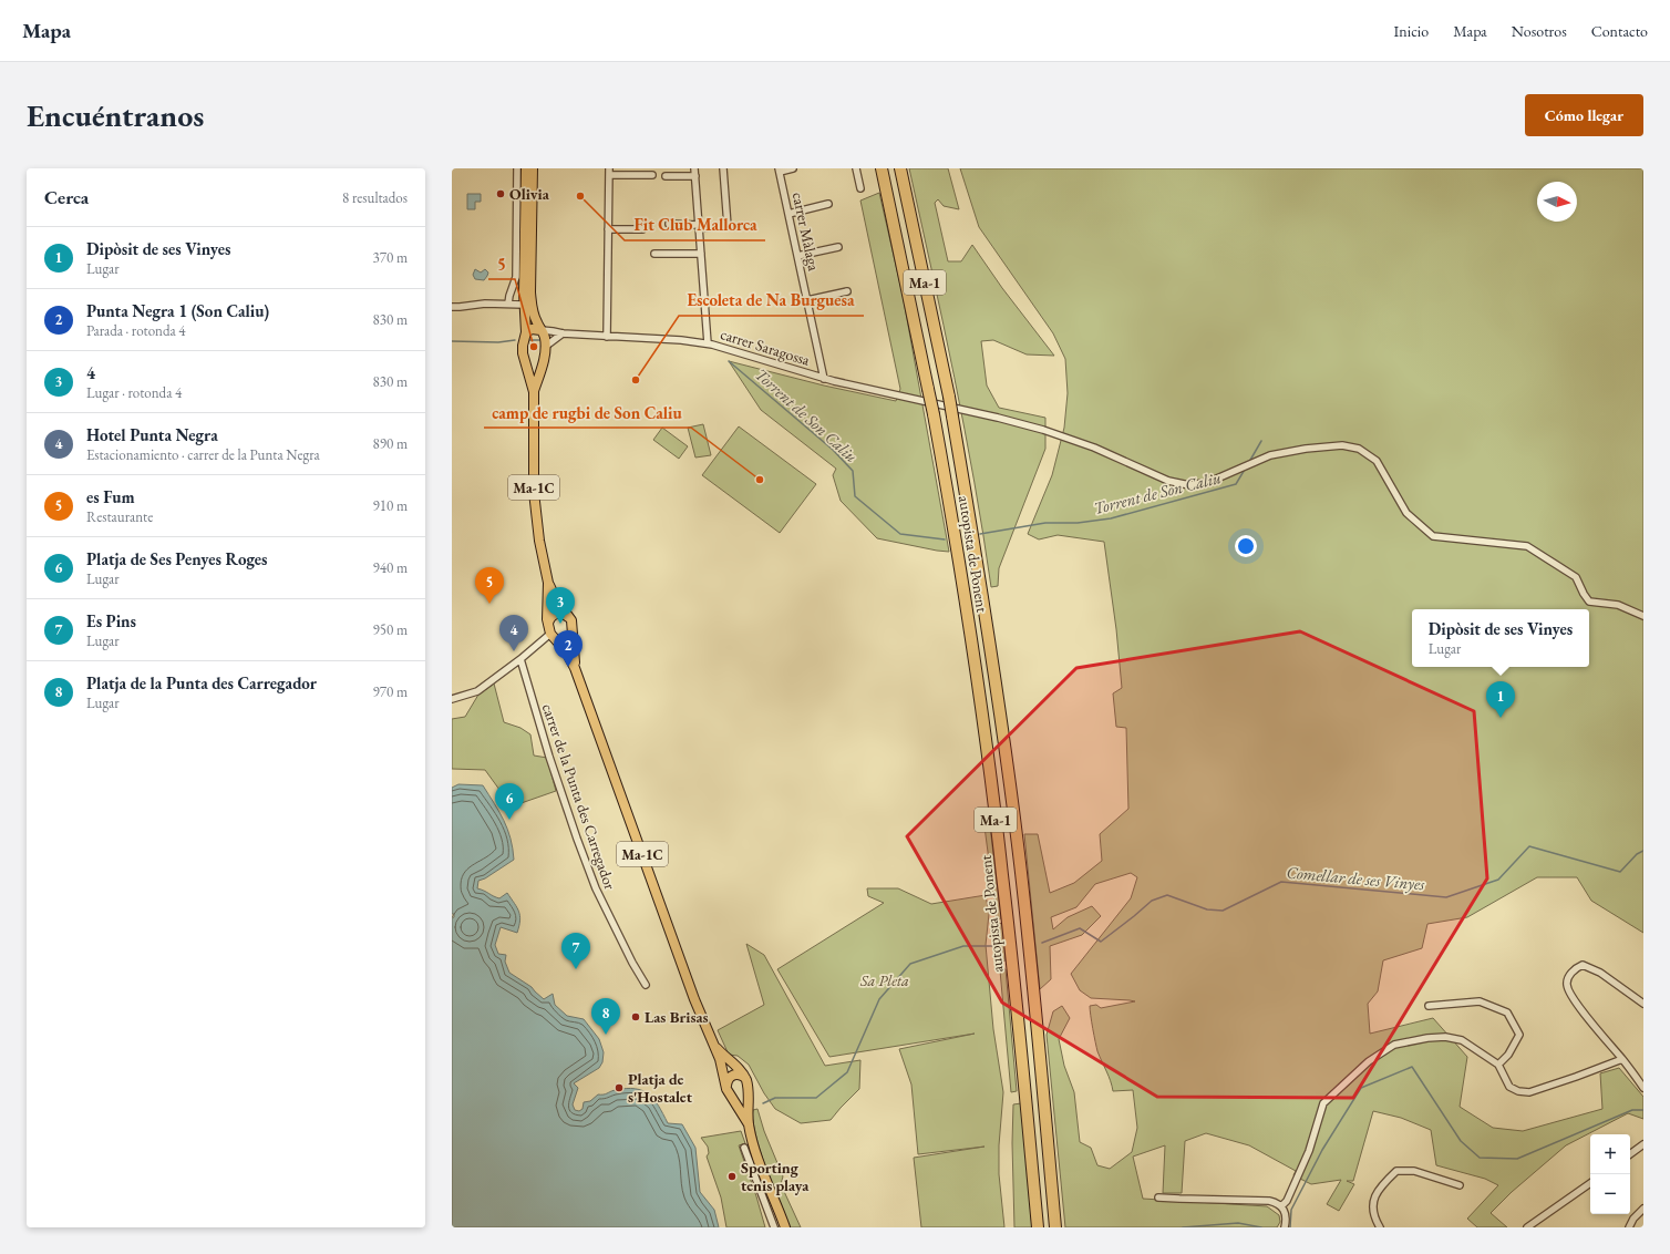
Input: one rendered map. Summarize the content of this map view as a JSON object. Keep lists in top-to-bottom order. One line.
{"streets":{"highway":["Ma-1","autopista de Ponent"],"main road":["Ma-1C"],"street":["carrer Màlaga","carrer Saragossa","carrer de la Punta des Carregador"]},"crossings":[["carrer Màlaga","carrer Saragossa"],["Ma-1","carrer Saragossa"],["Ma-1","autopista de Ponent"],["carrer Saragossa","Ma-1C"],["carrer Saragossa","autopista de Ponent"]],"water":["Torrent de Son Caliu","Comellar de ses Vinyes"],"parks":["Sa Pleta"],"places":["Olivia","Fit Club Mallorca","5","Escoleta de Na Burguesa","camp de rugbi de Son Caliu","Las Brisas","Platja de s'Hostalet","Sporting tenis playa"],"north":"right","page":{"header":"Mapa","nav":["Inicio","Mapa","Nosotros","Contacto"],"buttons":"Cómo llegar","title":"Encuéntranos","heading":["Cerca","8 resultados"],"list":[{"mark":"1","name":"Dipòsit de ses Vinyes","note":"Lugar","value":"370 m"},{"mark":"2","name":"Punta Negra 1 (Son Caliu)","note":"Parada · rotonda 4","value":"830 m"},{"mark":"3","name":"4","note":"Lugar · rotonda 4","value":"830 m"},{"mark":"4","name":"Hotel Punta Negra","note":"Estacionamiento · carrer de la Punta Negra","value":"890 m"},{"mark":"5","name":"es Fum","note":"Restaurante","value":"910 m"},{"mark":"6","name":"Platja de Ses Penyes Roges","note":"Lugar","value":"940 m"},{"mark":"7","name":"Es Pins","note":"Lugar","value":"950 m"},{"mark":"8","name":"Platja de la Punta des Carregador","note":"Lugar","value":"970 m"}],"pins":["5","3","4","2","1","6","7","8"],"popup":["Dipòsit de ses Vinyes","Lugar"],"map_buttons":["+","−"]}}
